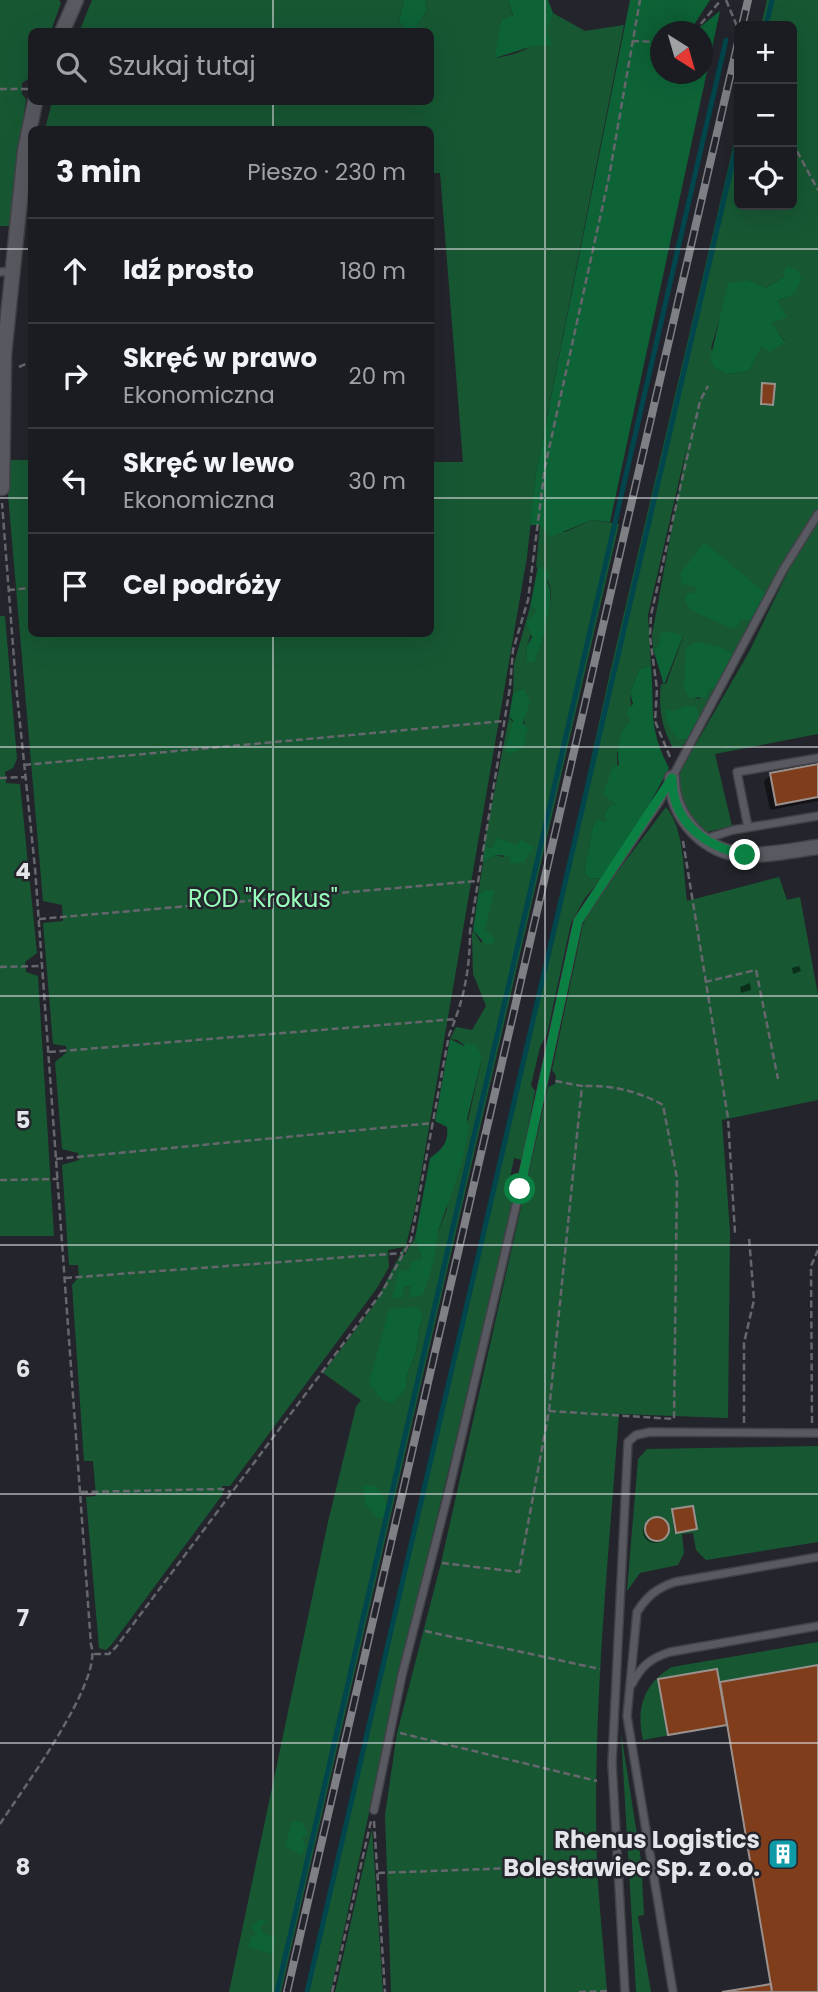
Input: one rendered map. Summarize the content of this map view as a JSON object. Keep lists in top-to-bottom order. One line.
{"parks":["ROD \"Krokus\""],"places":{"building":["Rhenus Logistics Bolesławiec Sp. z o.o."]},"north":"bottom right","page":{"map_buttons":["+","−"],"search":"Szukaj tutaj","heading":["3 min","Pieszo · 230 m"],"list":[["Idź prosto","180 m"],["Skręć w prawo","Ekonomiczna","20 m"],["Skręć w lewo","Ekonomiczna","30 m"],"Cel podróży"]},"grid":{"rows":["4","5","6","7","8"]}}
